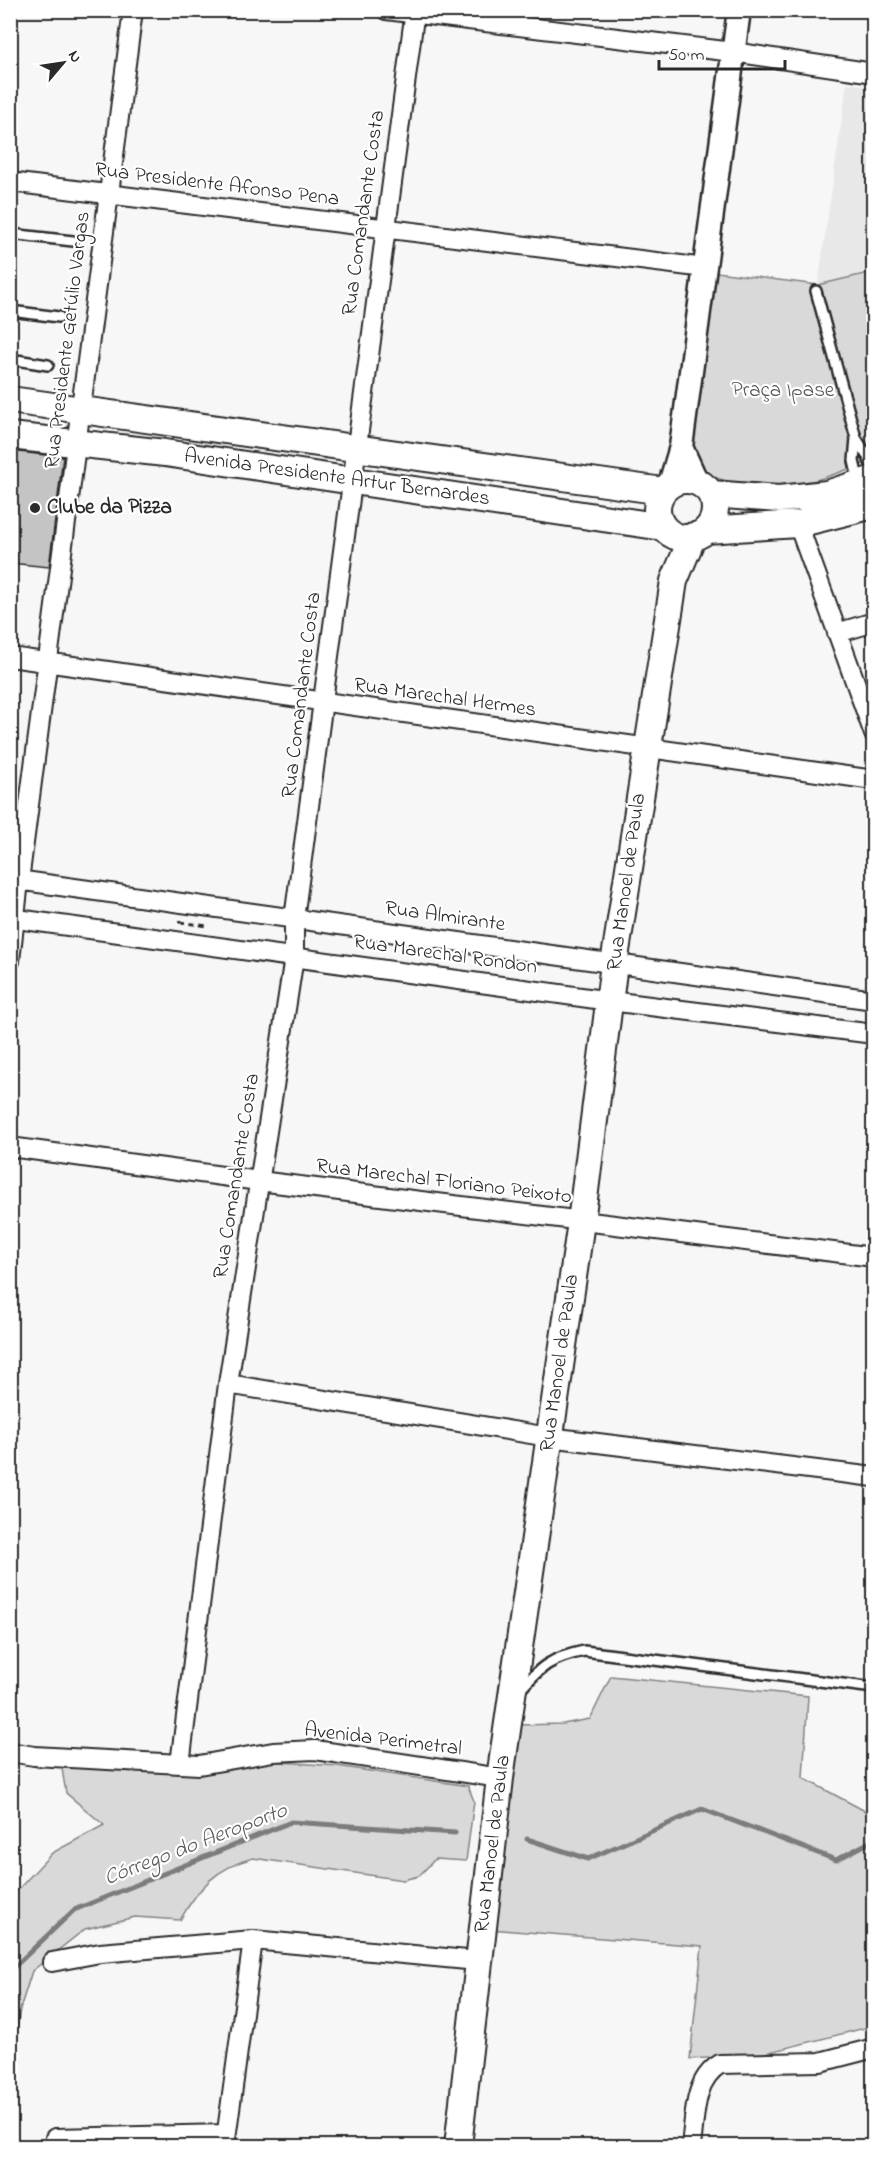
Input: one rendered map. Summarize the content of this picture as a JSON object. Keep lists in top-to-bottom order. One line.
{"streets":{"main road":["Avenida Presidente Artur Bernardes","Rua Manoel de Paula"],"street":["Rua Presidente Afonso Pena","Rua Comandante Costa","Rua Presidente Getúlio Vargas","Rua Marechal Hermes","Rua Almirante","Rua Marechal Rondon","Rua Marechal Floriano Peixoto","Avenida Perimetral"]},"crossings":[["Rua Presidente Afonso Pena","Rua Comandante Costa"],["Rua Presidente Afonso Pena","Rua Presidente Getúlio Vargas"],["Rua Comandante Costa","Avenida Presidente Artur Bernardes"],["Rua Comandante Costa","Rua Marechal Hermes"],["Rua Comandante Costa","Rua Almirante"],["Rua Comandante Costa","Rua Marechal Rondon"],["Rua Comandante Costa","Rua Marechal Floriano Peixoto"],["Rua Comandante Costa","Avenida Perimetral"],["Rua Presidente Getúlio Vargas","Avenida Presidente Artur Bernardes"],["Rua Presidente Getúlio Vargas","Rua Marechal Hermes"],["Rua Presidente Getúlio Vargas","Rua Almirante"],["Rua Presidente Getúlio Vargas","Rua Marechal Rondon"],["Avenida Presidente Artur Bernardes","Rua Manoel de Paula"],["Rua Marechal Hermes","Rua Manoel de Paula"],["Rua Manoel de Paula","Rua Almirante"],["Rua Manoel de Paula","Rua Marechal Rondon"],["Rua Manoel de Paula","Rua Marechal Floriano Peixoto"],["Rua Manoel de Paula","Avenida Perimetral"]],"water":["Córrego do Aeroporto"],"parks":["Praça Ipase"],"places":["Clube da Pizza"],"scale_bar":"50 m","north":"top right"}
